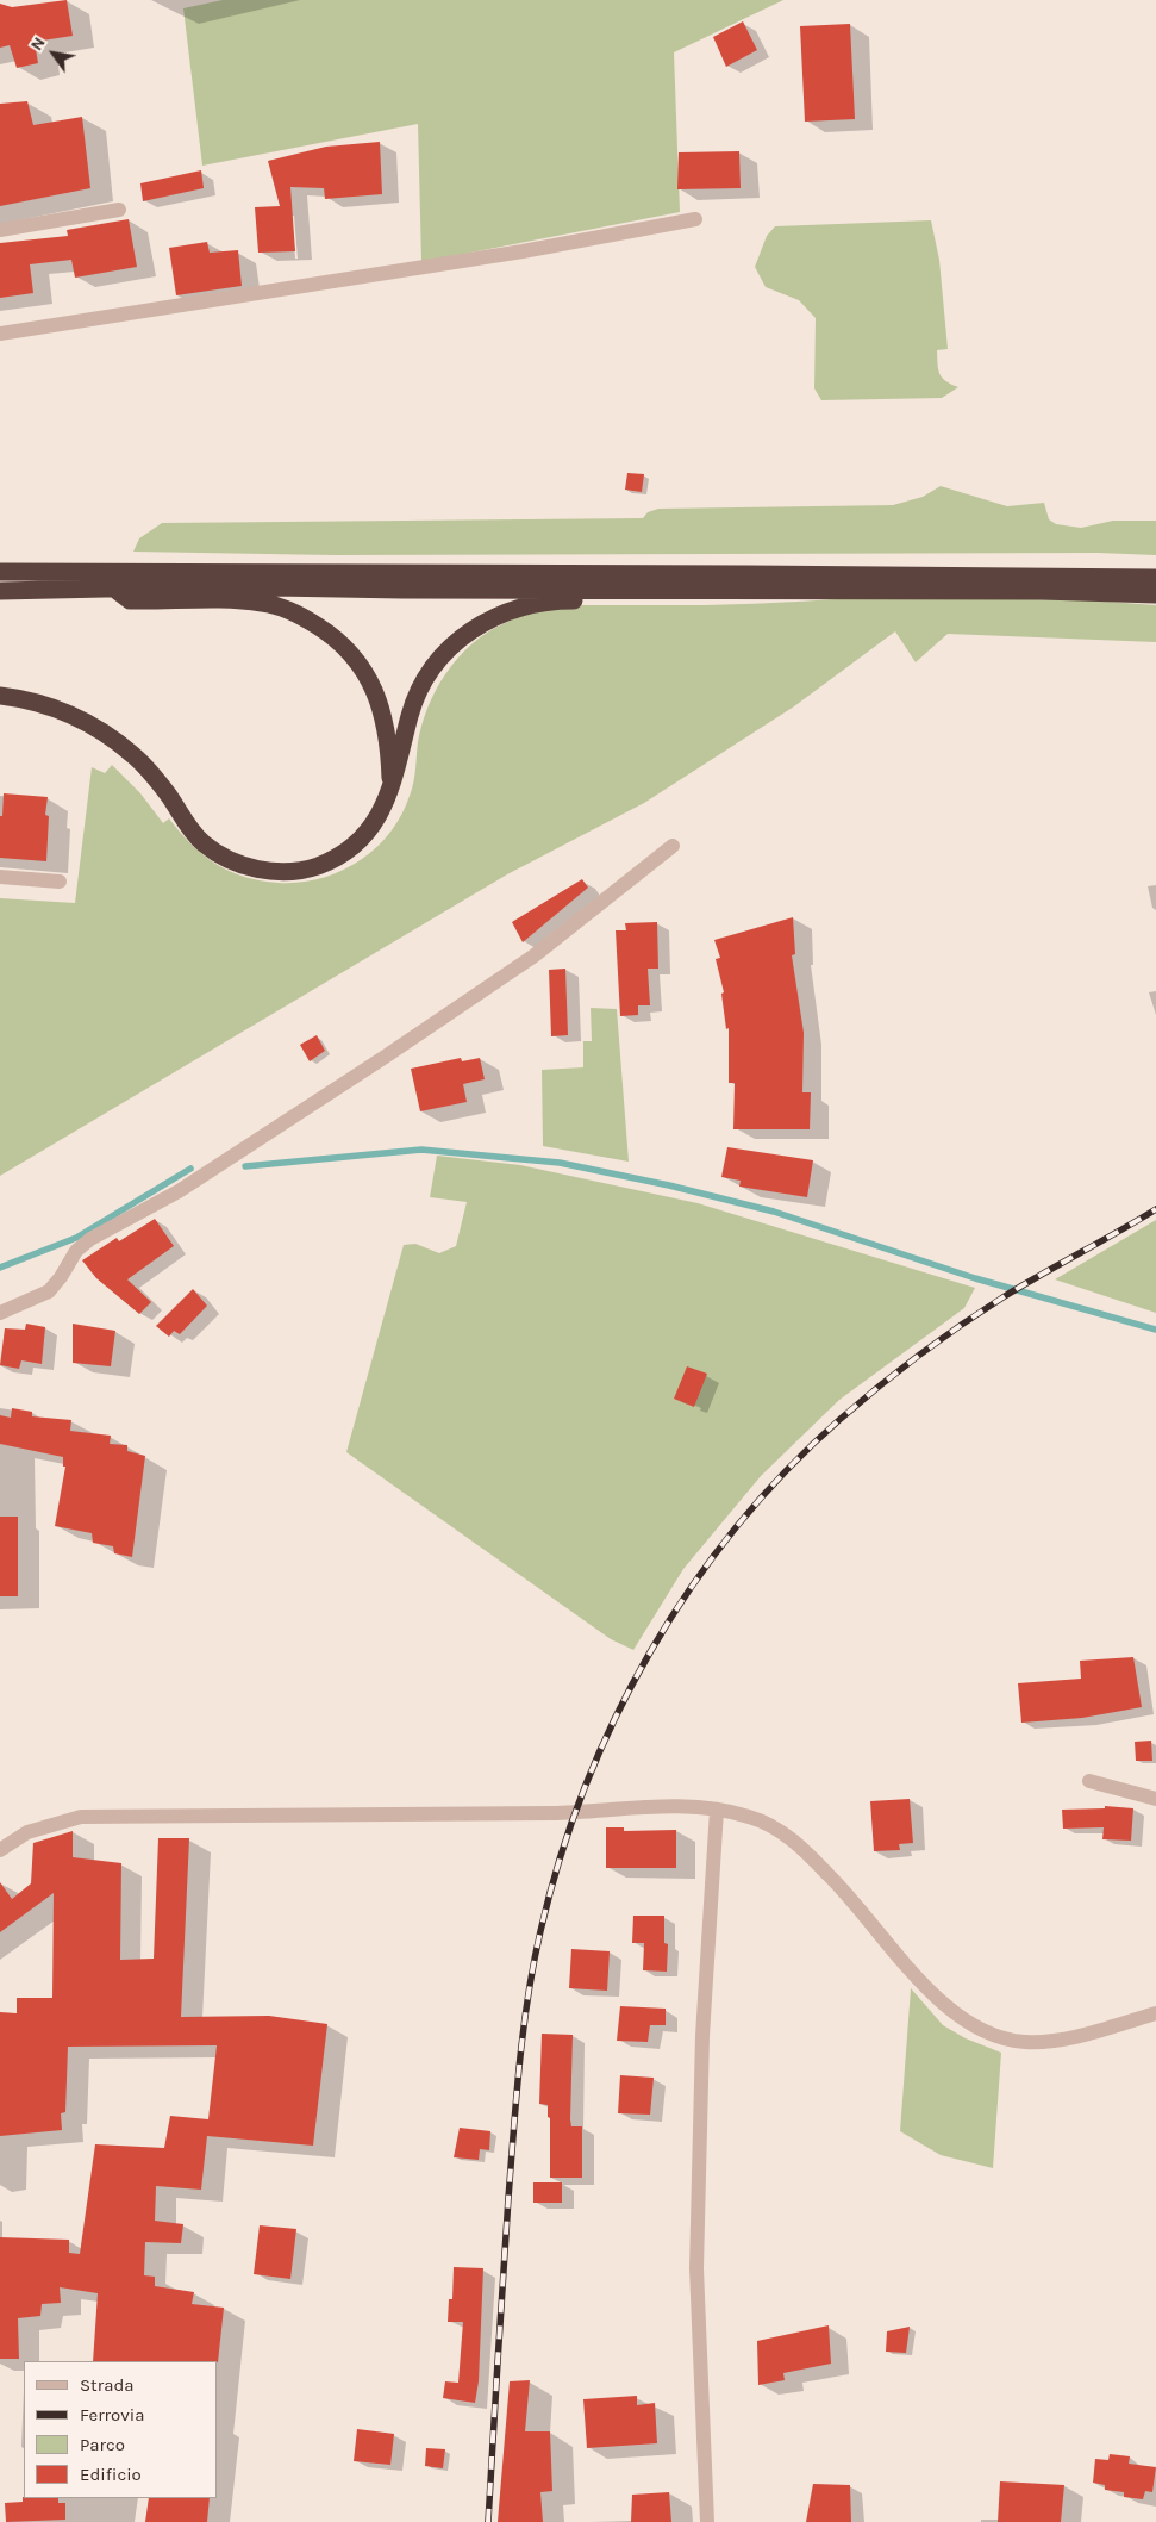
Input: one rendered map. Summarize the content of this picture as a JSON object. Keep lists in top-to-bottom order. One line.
{"legend":["Strada","Ferrovia","Parco","Edificio"],"north":"top left"}
